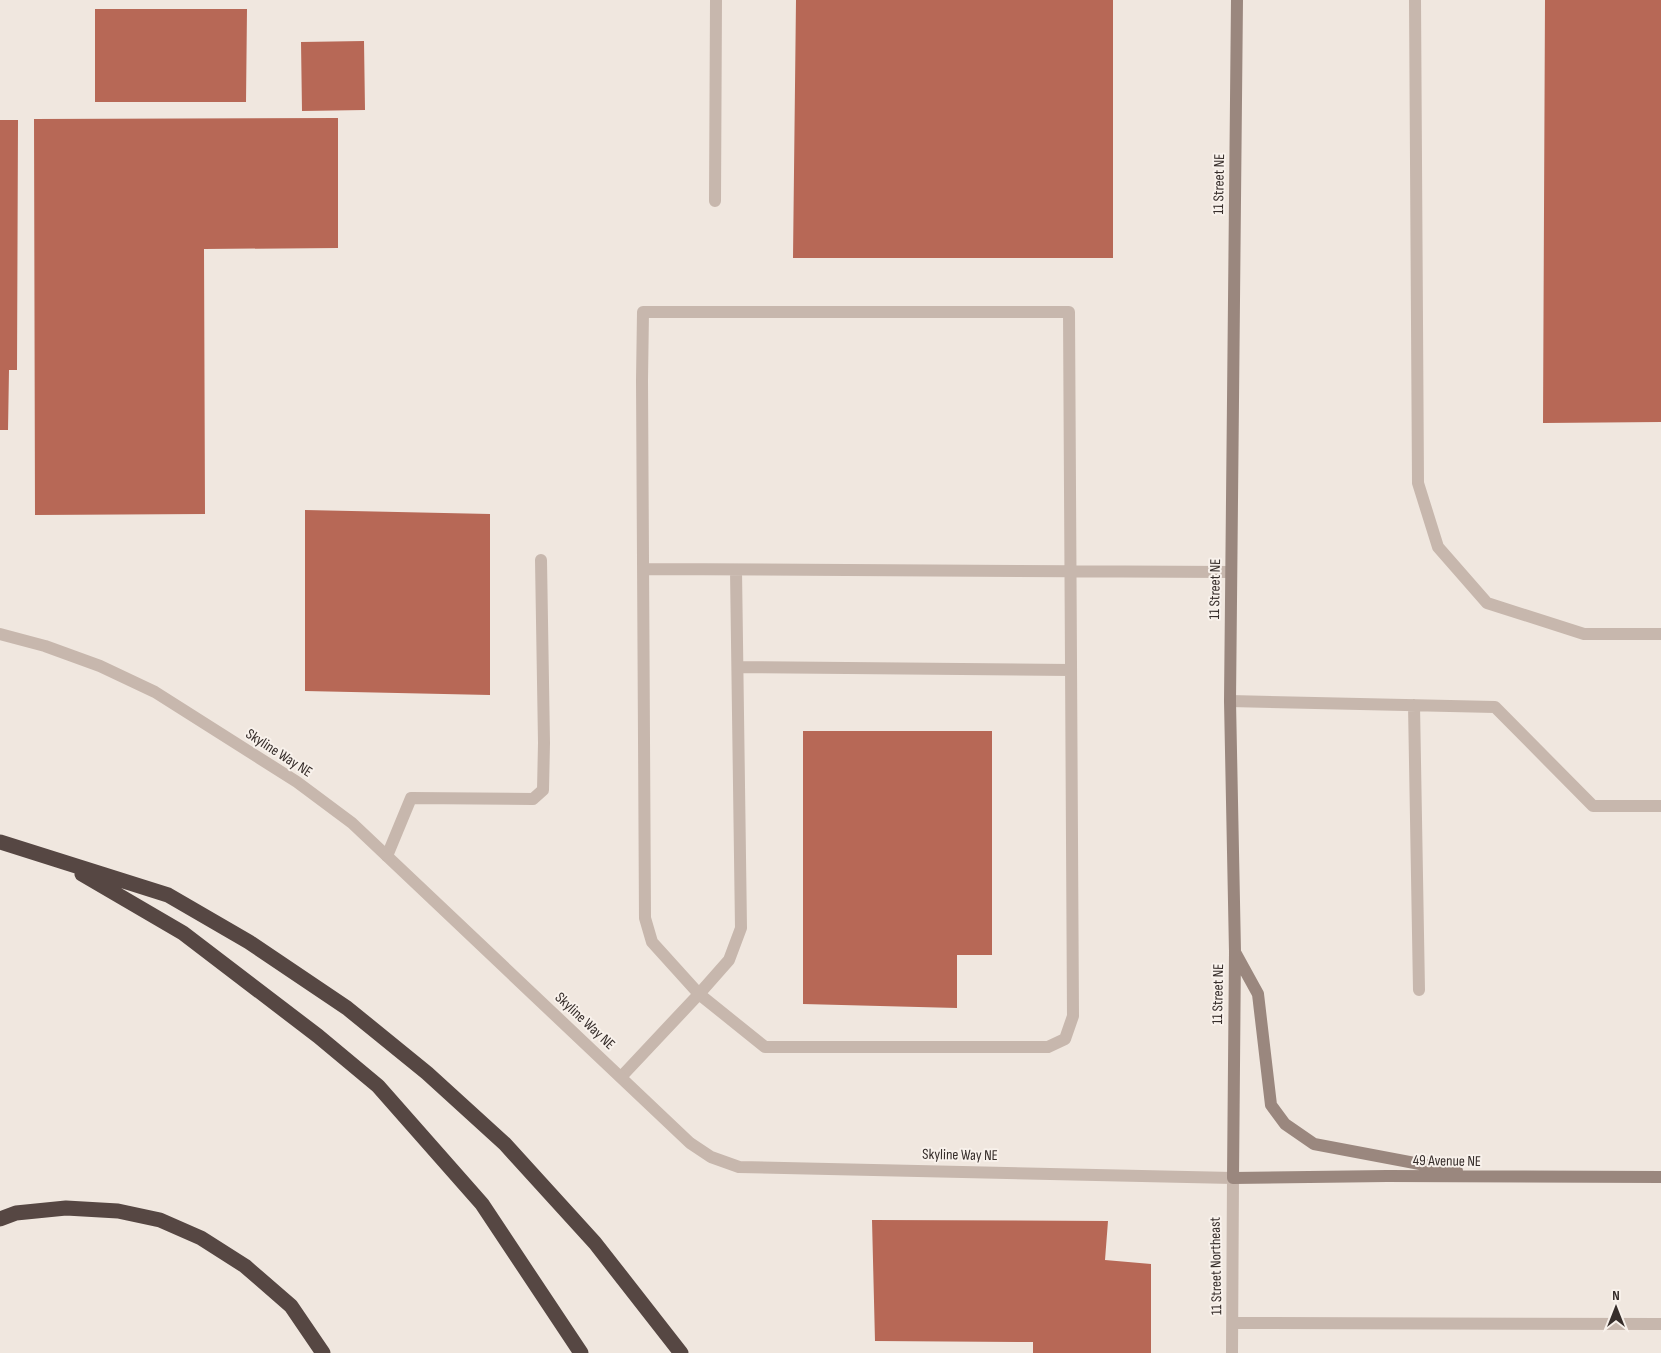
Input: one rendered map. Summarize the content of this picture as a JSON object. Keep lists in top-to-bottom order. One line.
{"streets":{"street":["11 Street NE","Skyline Way NE","49 Avenue NE","11 Street Northeast"]},"crossings":[["11 Street NE","Skyline Way NE"],["11 Street NE","49 Avenue NE"],["11 Street NE","11 Street Northeast"],["Skyline Way NE","49 Avenue NE"],["Skyline Way NE","11 Street Northeast"],["49 Avenue NE","11 Street Northeast"]],"north":"top"}
